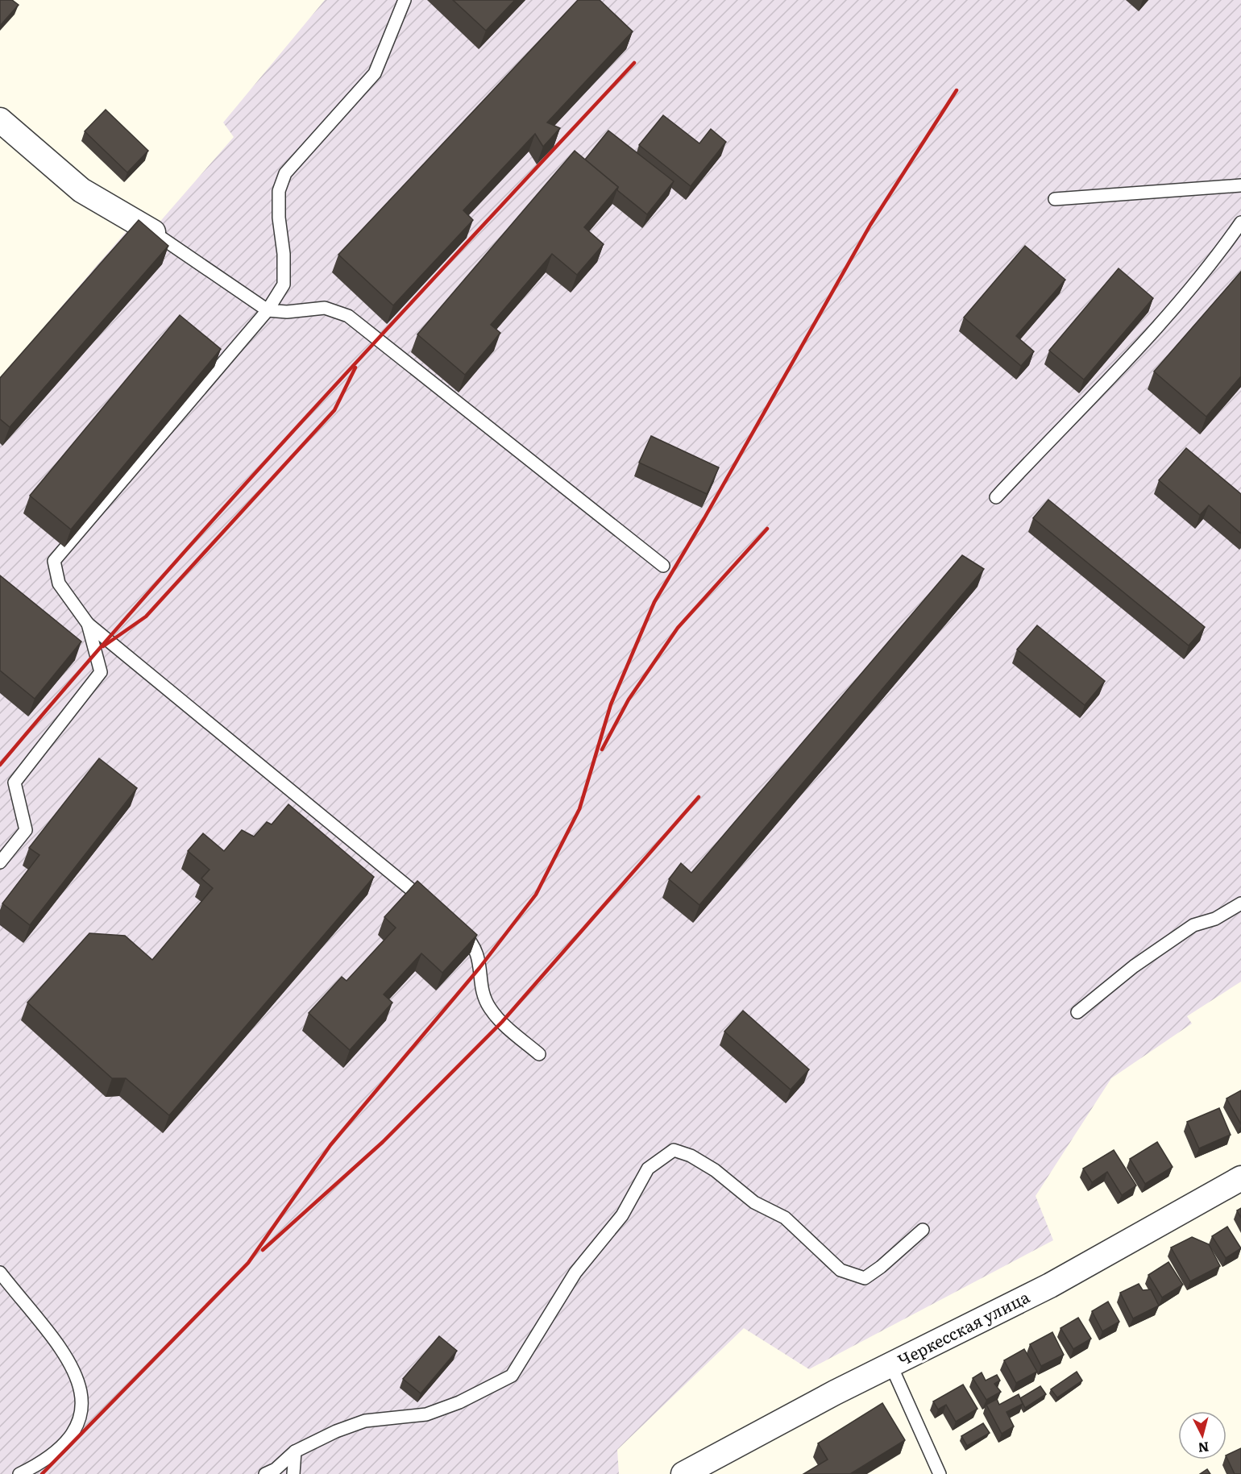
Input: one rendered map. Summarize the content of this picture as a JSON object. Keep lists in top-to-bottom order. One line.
{"streets":{"street":["Черкесская улица"]},"north":"bottom"}
